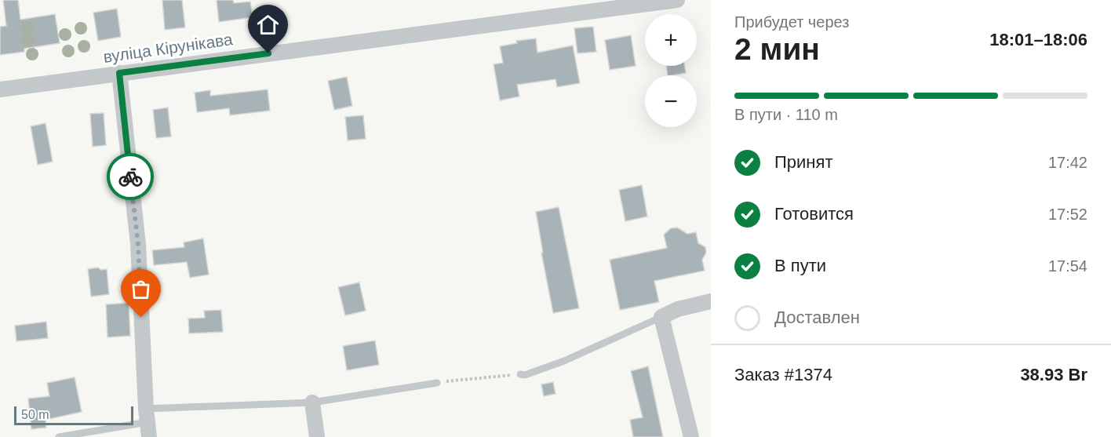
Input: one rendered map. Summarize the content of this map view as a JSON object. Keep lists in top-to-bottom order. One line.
{"streets":{"street":["вуліца Кірунікава"]},"scale_bar":"50 m","page":{"heading":["2 мин","Прибудет через","18:01–18:06"],"panel":["Заказ #1374","38.93 Br"],"map_buttons":["+","−"],"bar":"В пути · 110 m","list":[["Принят","17:42"],["Готовится","17:52"],["В пути","17:54"],"Доставлен"],"scale":"50 m"}}
